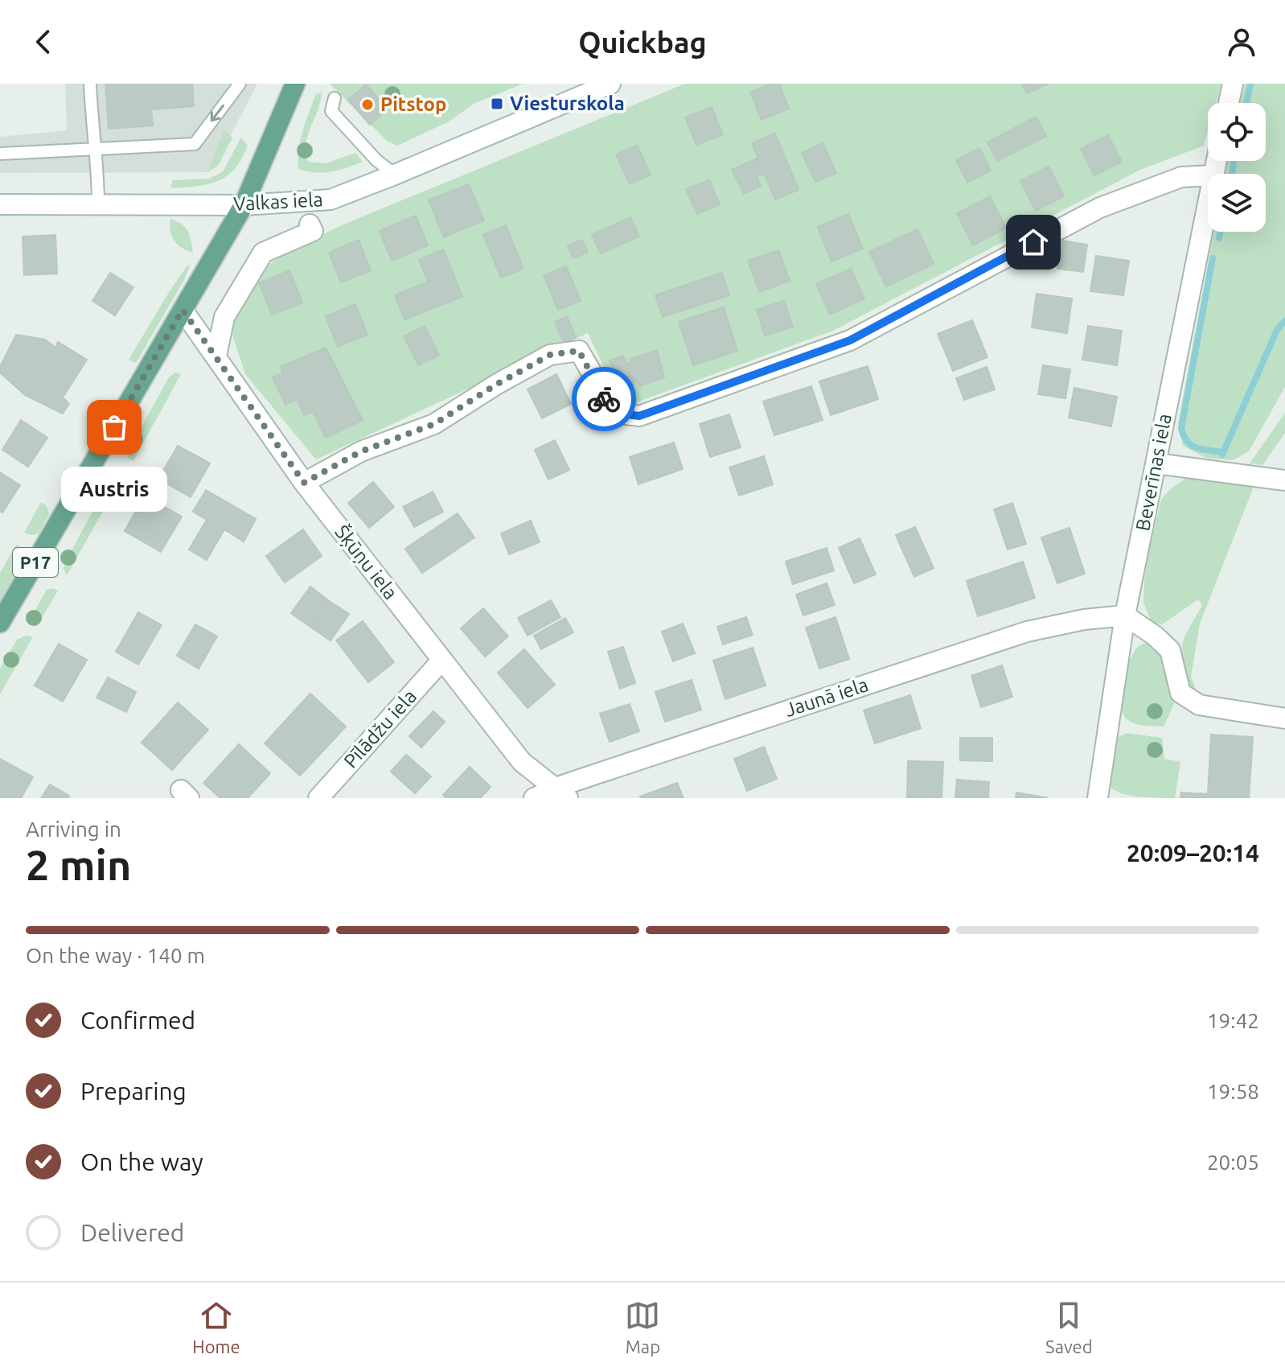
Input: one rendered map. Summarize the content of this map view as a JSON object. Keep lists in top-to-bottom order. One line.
{"streets":{"main road":["P17"],"street":["Valkas iela","Beverīnas iela","Šķūņu iela","Jaunā iela","Pīlādžu iela"]},"crossings":[["Valkas iela","P17"],["Beverīnas iela","Jaunā iela"],["P17","Šķūņu iela"],["Šķūņu iela","Jaunā iela"],["Šķūņu iela","Pīlādžu iela"]],"places":{"transit":["Viesturskola"],"other":["Pitstop","Austris"]},"page":{"header":"Quickbag","bubble":"Austris","heading":["2 min","Arriving in","20:09–20:14"],"bar":"On the way · 140 m","list":[["Confirmed","19:42"],["Preparing","19:58"],["On the way","20:05"],"Delivered"],"tabs":["Home","Map","Saved"]}}
